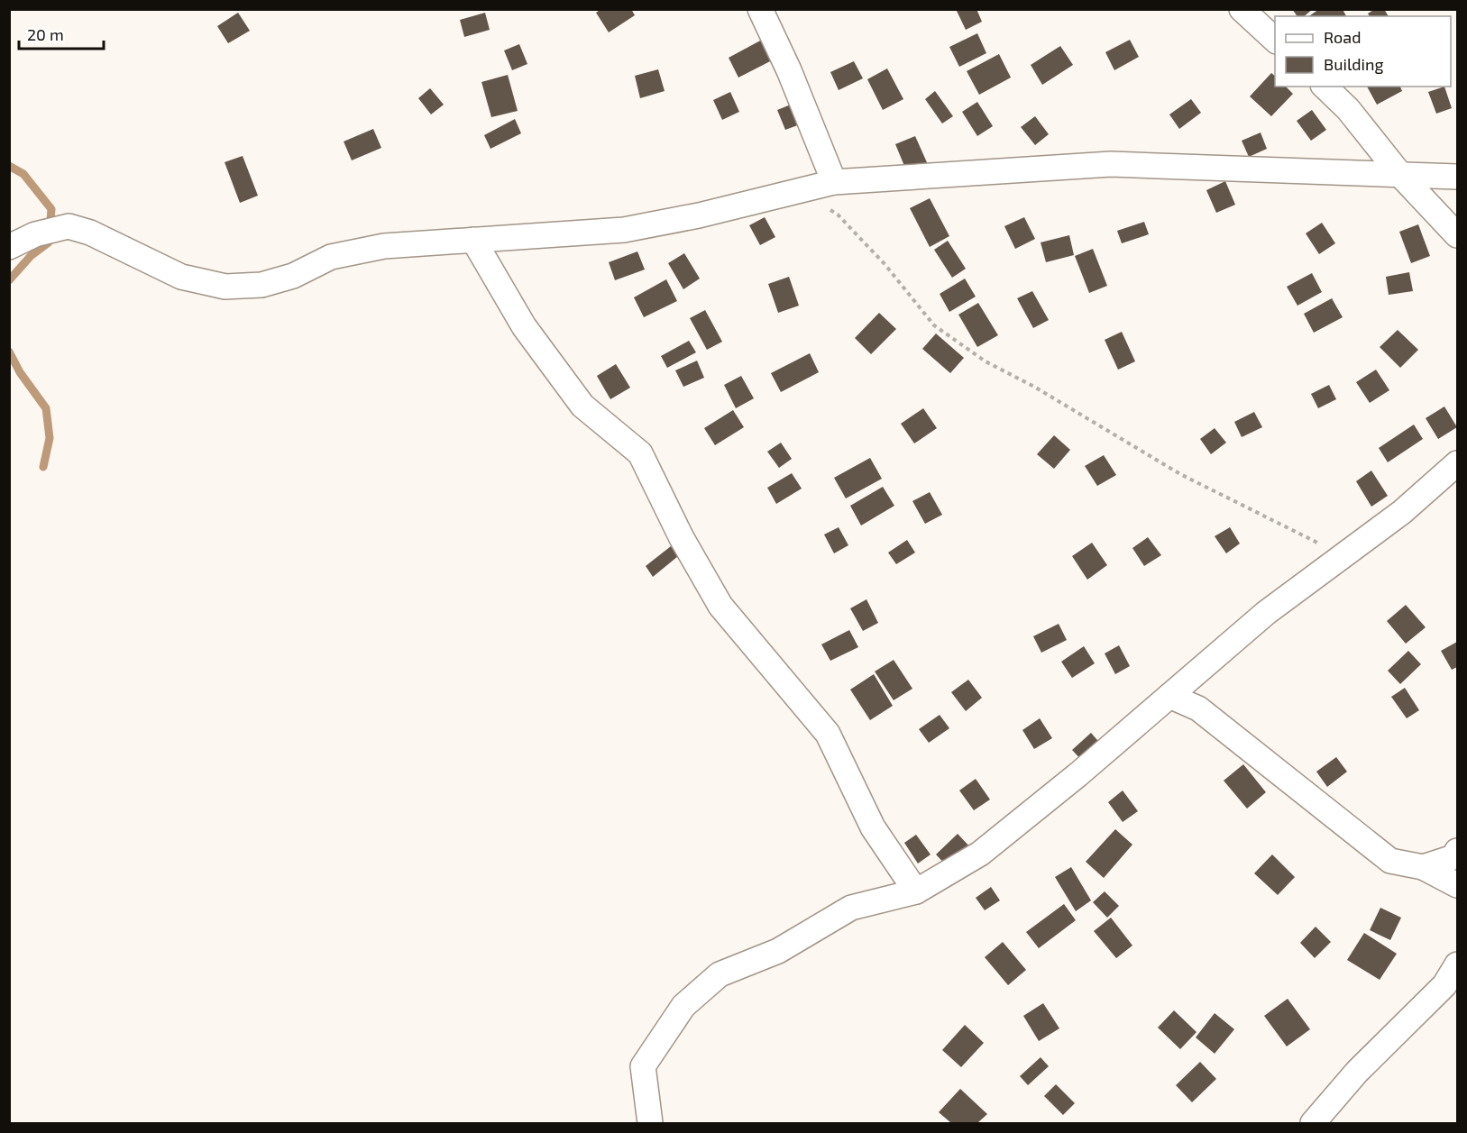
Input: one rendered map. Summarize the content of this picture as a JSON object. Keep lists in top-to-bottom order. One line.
{"legend":["Road","Building"],"scale_bar":"20 m"}
